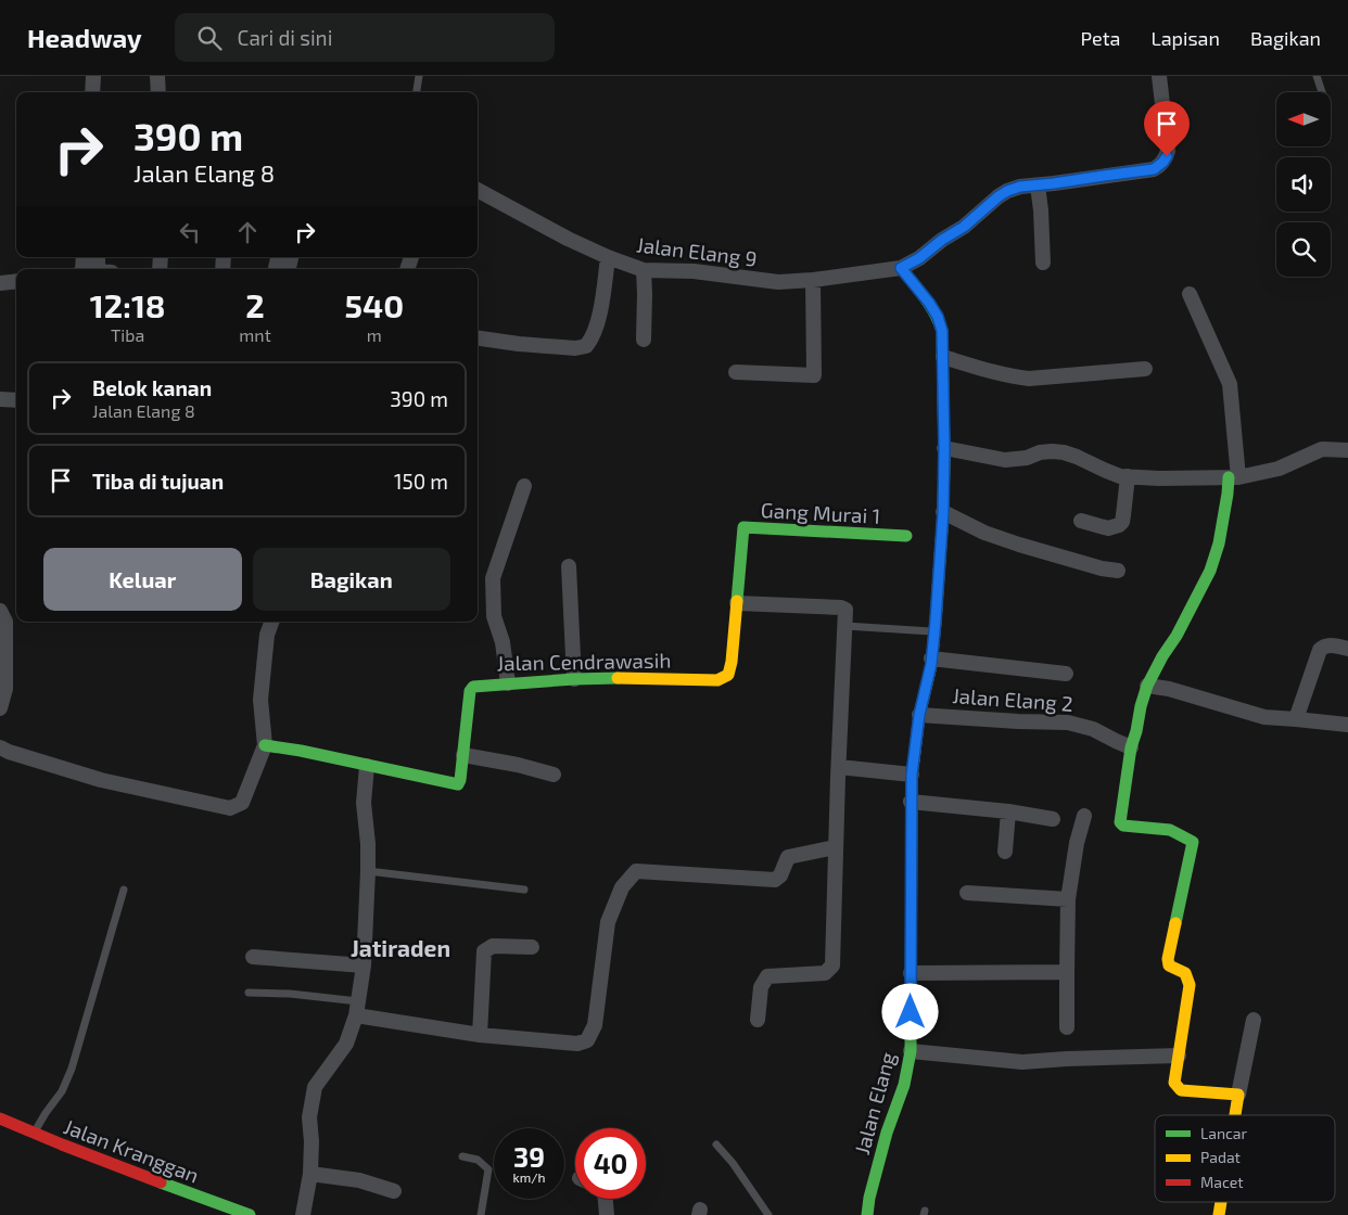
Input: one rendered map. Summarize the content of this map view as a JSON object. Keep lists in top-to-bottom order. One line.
{"streets":{"street":["Jalan Elang 9","Gang Murai 1","Jalan Cendrawasih","Jalan Elang 2","Jalan Elang","Jalan Kranggan"]},"crossings":[["Jalan Elang 9","Jalan Elang"],["Gang Murai 1","Jalan Cendrawasih"],["Jalan Elang 2","Jalan Elang"]],"districts":["Jatiraden"],"legend":["Lancar","Padat","Macet"],"north":"left","page":{"header":"Headway","search":"Cari di sini","nav":["Peta","Lapisan","Bagikan"],"turn":["390 m","Jalan Elang 8"],"eta":["12:18","Tiba","2","mnt","540","m"],"list":[{"name":"Belok kanan","note":"Jalan Elang 8","value":"390 m"},{"name":"Tiba di tujuan","value":"150 m"}],"buttons":["Keluar","Bagikan"],"speed":"39 km/h","limit":"40"}}
